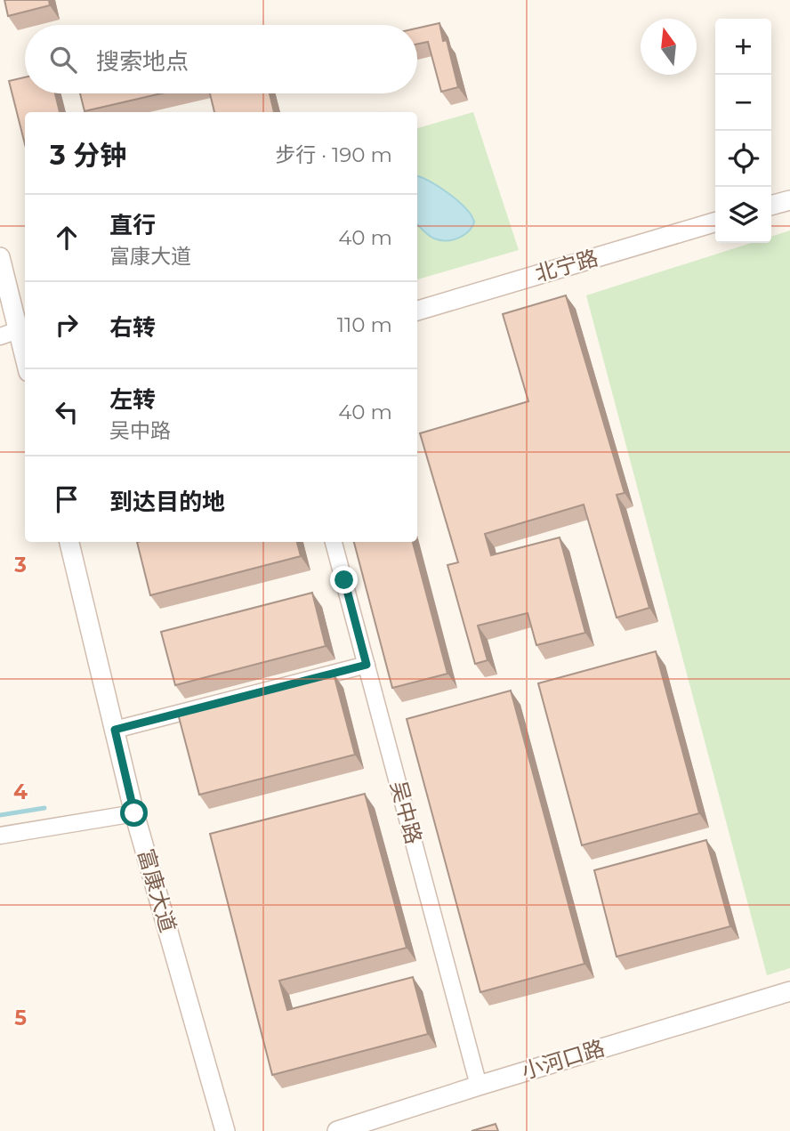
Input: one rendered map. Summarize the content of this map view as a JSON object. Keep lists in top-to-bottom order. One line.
{"streets":{"street":["北宁路","吴中路","富康大道","小河口路"]},"crossings":[["吴中路","小河口路"]],"north":"top","page":{"map_buttons":["+","−"],"search":"搜索地点","heading":["3 分钟","步行 · 190 m"],"list":[["直行","富康大道","40 m"],["右转","110 m"],["左转","吴中路","40 m"],"到达目的地"]},"grid":{"rows":["3","4","5"]}}
